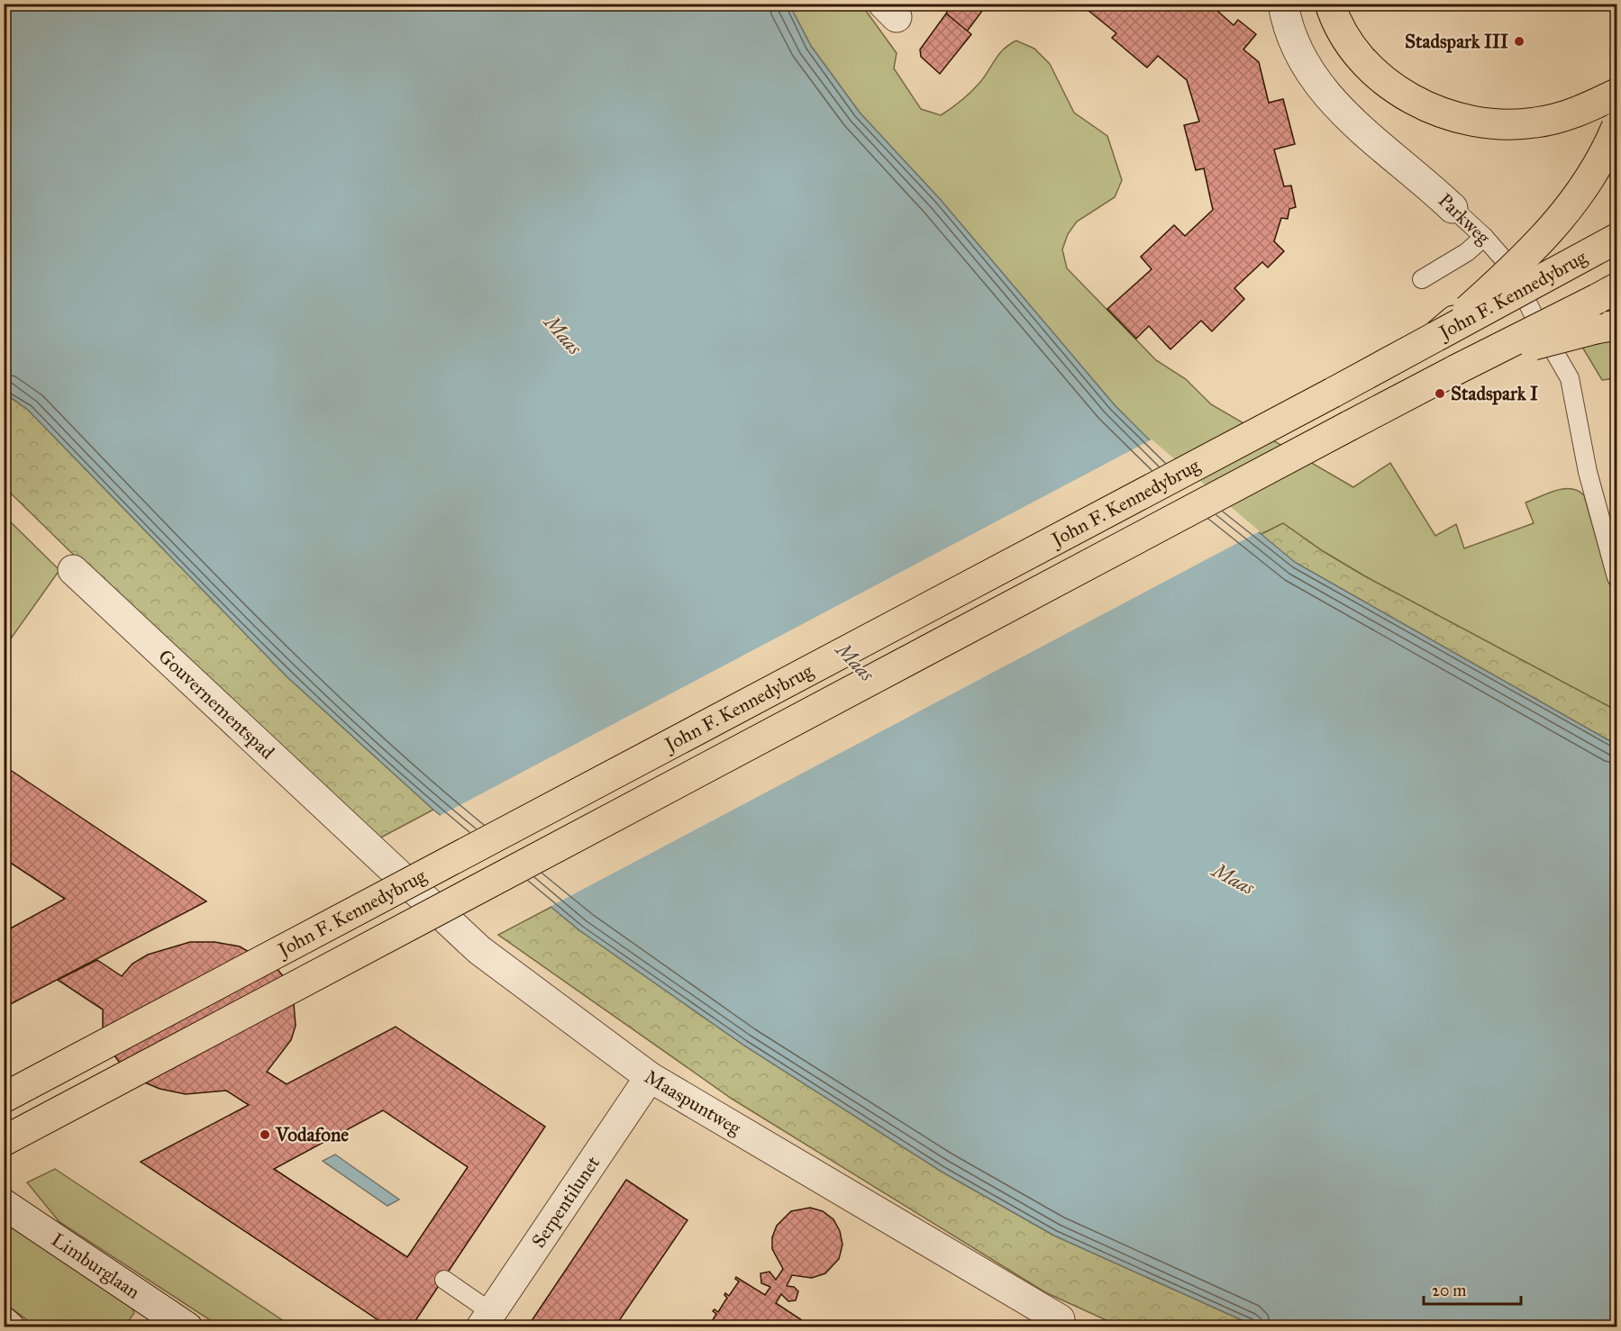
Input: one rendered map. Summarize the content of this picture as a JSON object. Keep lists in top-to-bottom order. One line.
{"streets":{"main road":["John F. Kennedybrug"],"street":["Parkweg","Gouvernementspad","Maaspuntweg","Serpentilunet","Limburglaan"]},"crossings":[["Gouvernementspad","Maaspuntweg"],["Maaspuntweg","Serpentilunet"]],"water":["Maas"],"places":["Stadspark III","Stadspark I","Vodafone"],"scale_bar":"20 m"}
